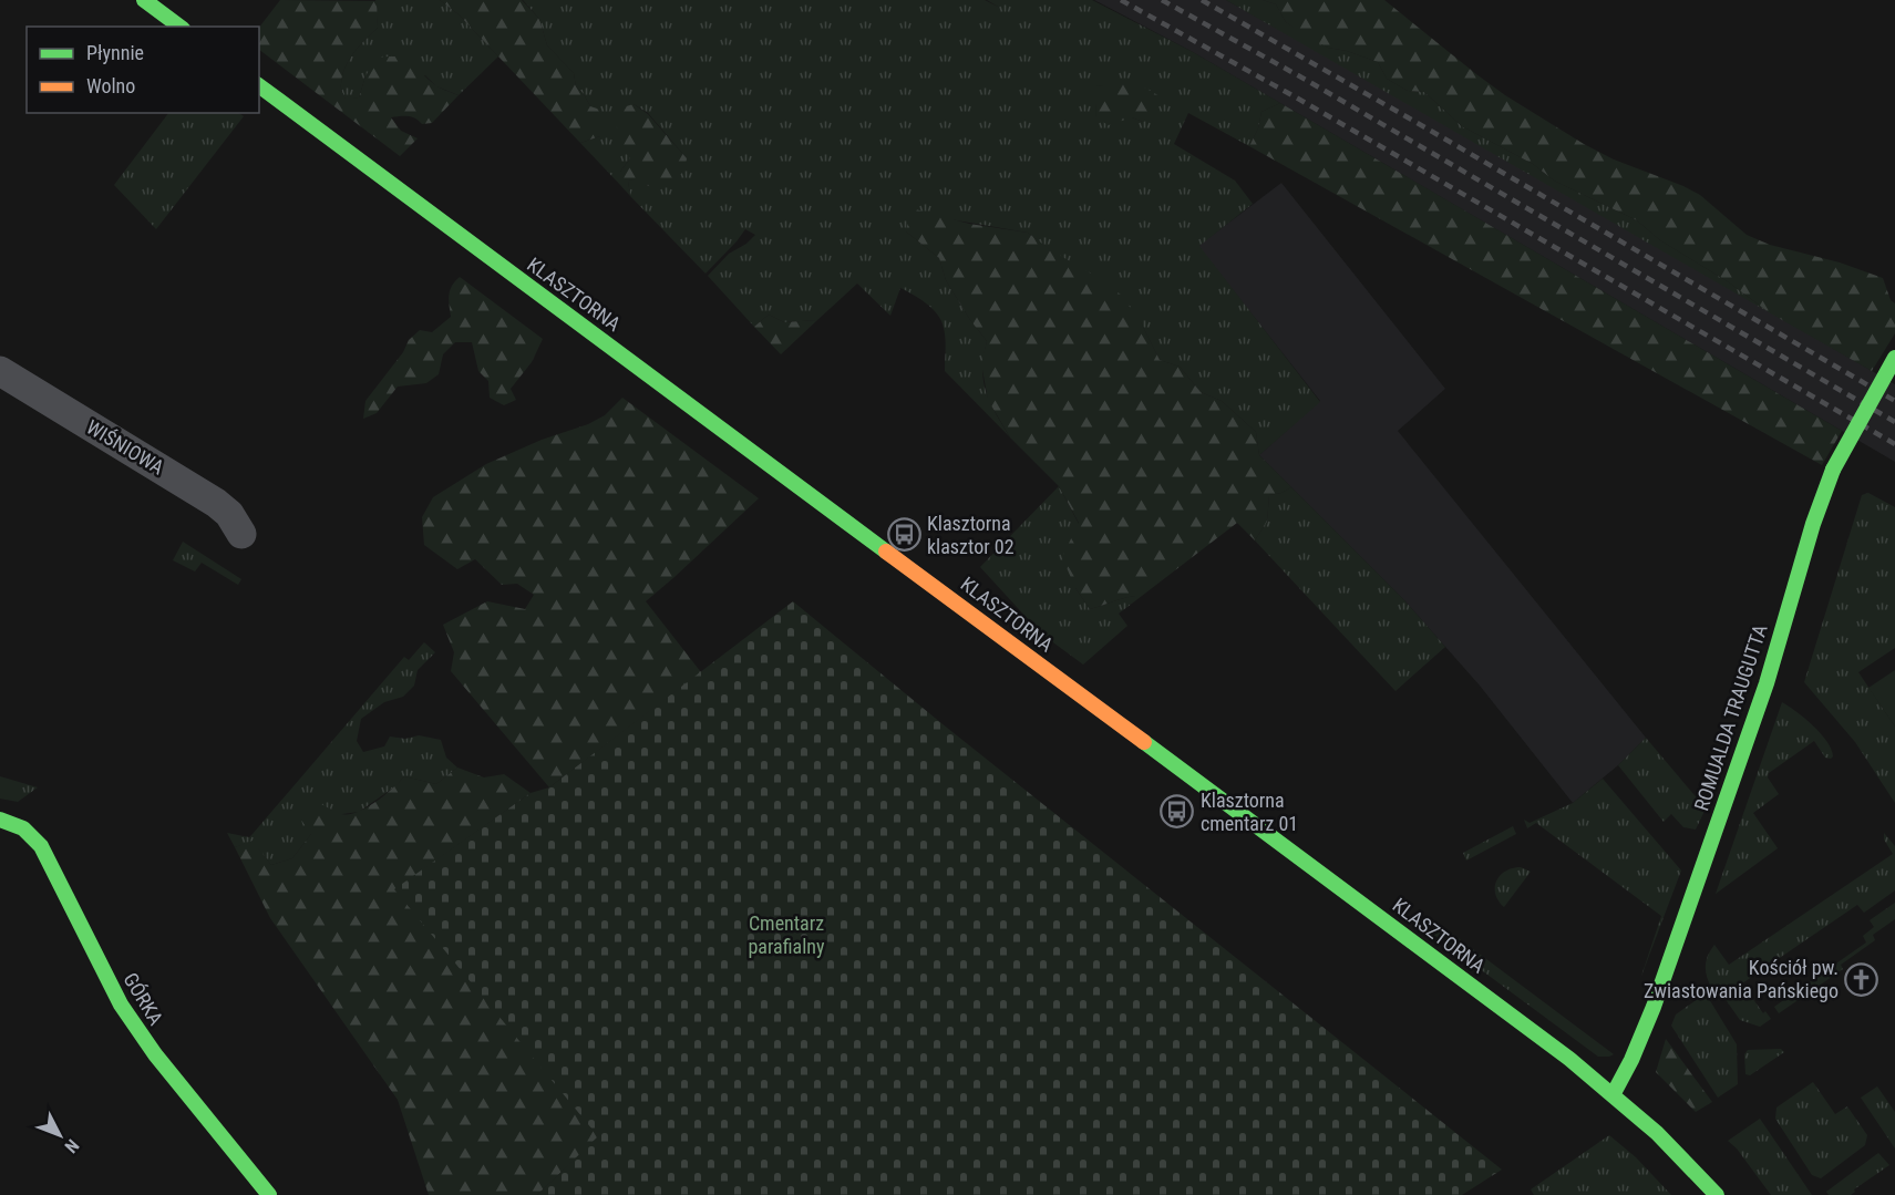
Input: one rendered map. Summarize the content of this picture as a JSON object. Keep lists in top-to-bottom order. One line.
{"streets":{"street":["KLASZTORNA","WIŚNIOWA","ROMUALDA TRAUGUTTA","GÓRKA"]},"crossings":[["KLASZTORNA","ROMUALDA TRAUGUTTA"]],"parks":["Cmentarz parafialny"],"places":{"bus stop":["Klasztorna klasztor 02","Klasztorna cmentarz 01"],"church":["Kościół pw. Zwiastowania Pańskiego"]},"legend":["Płynnie","Wolno"],"north":"bottom right"}
